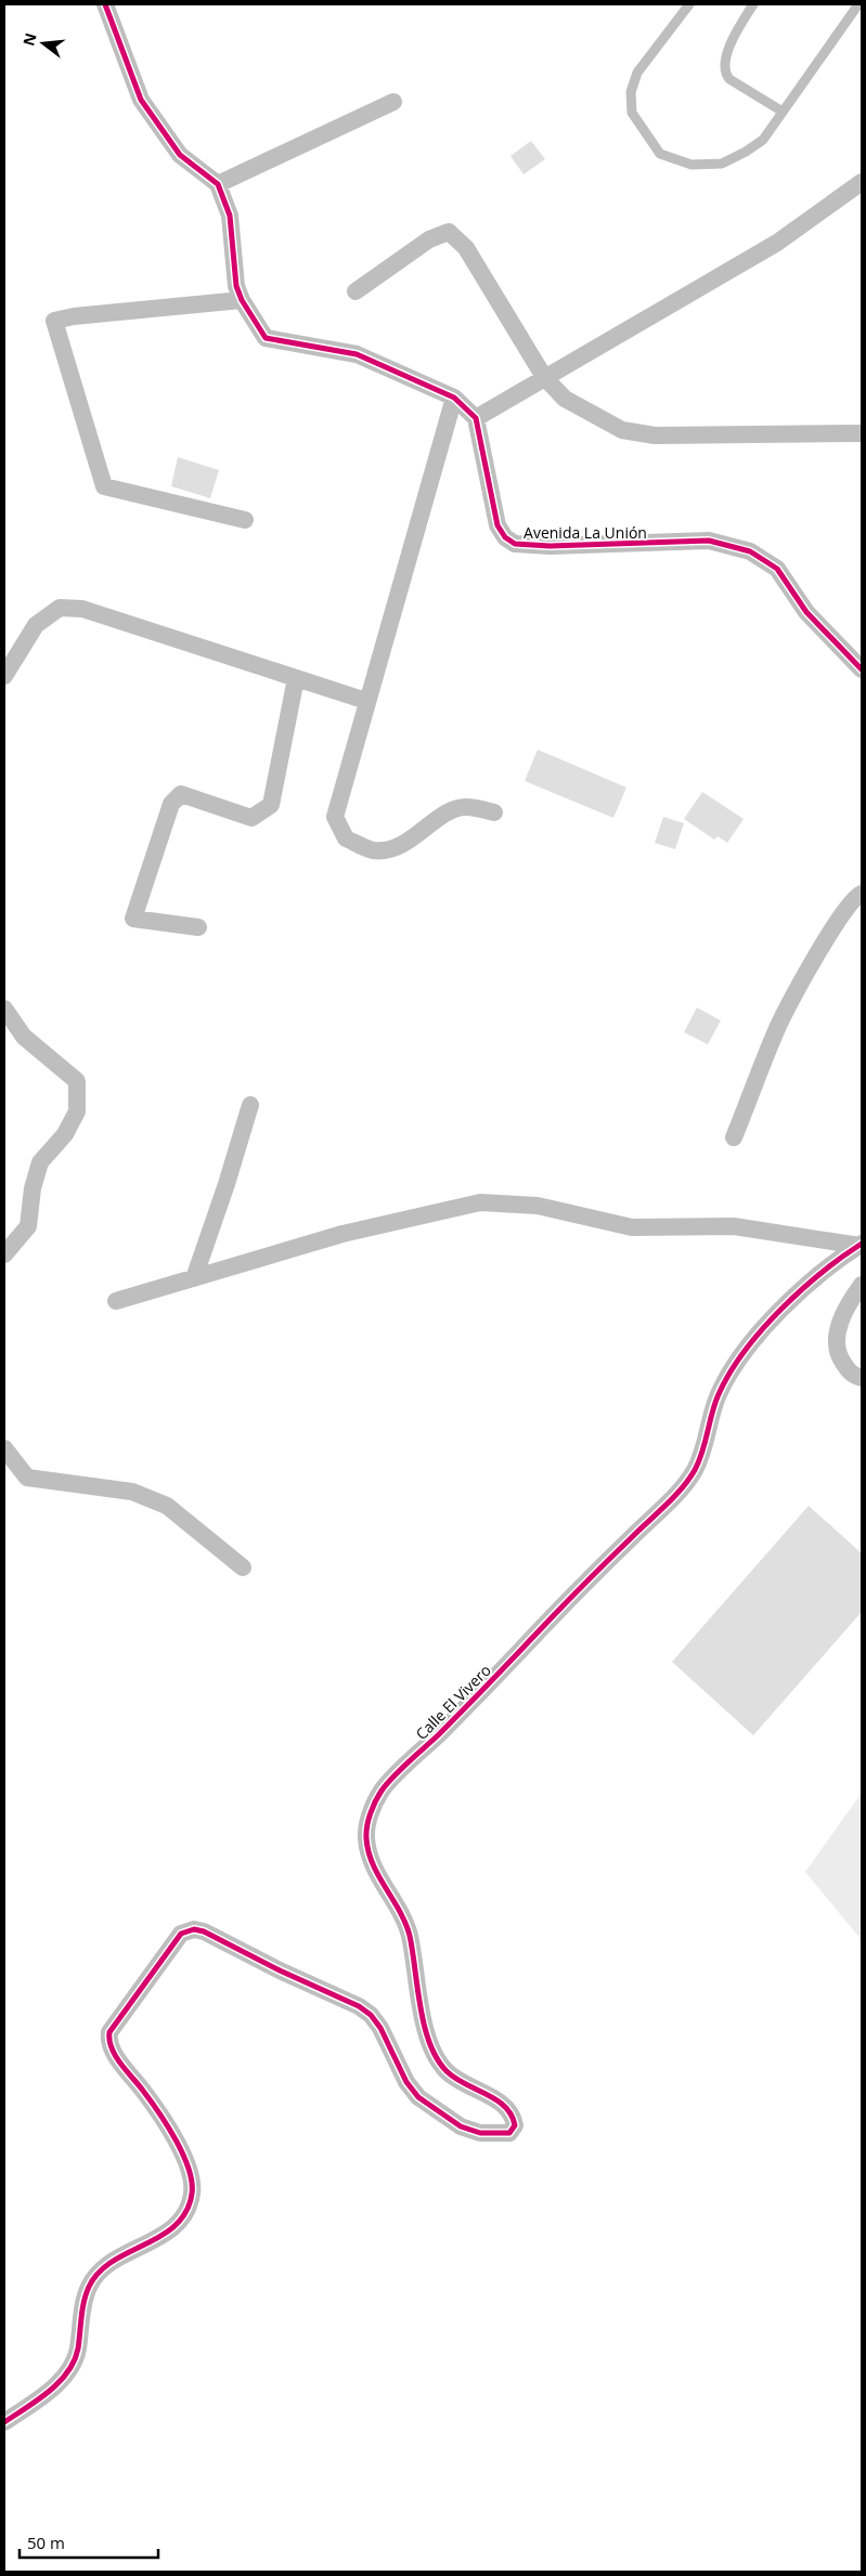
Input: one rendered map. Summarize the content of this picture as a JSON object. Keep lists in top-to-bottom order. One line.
{"streets":{"street":["Avenida La Unión","Calle El Vivero"]},"scale_bar":"50 m","north":"left"}
